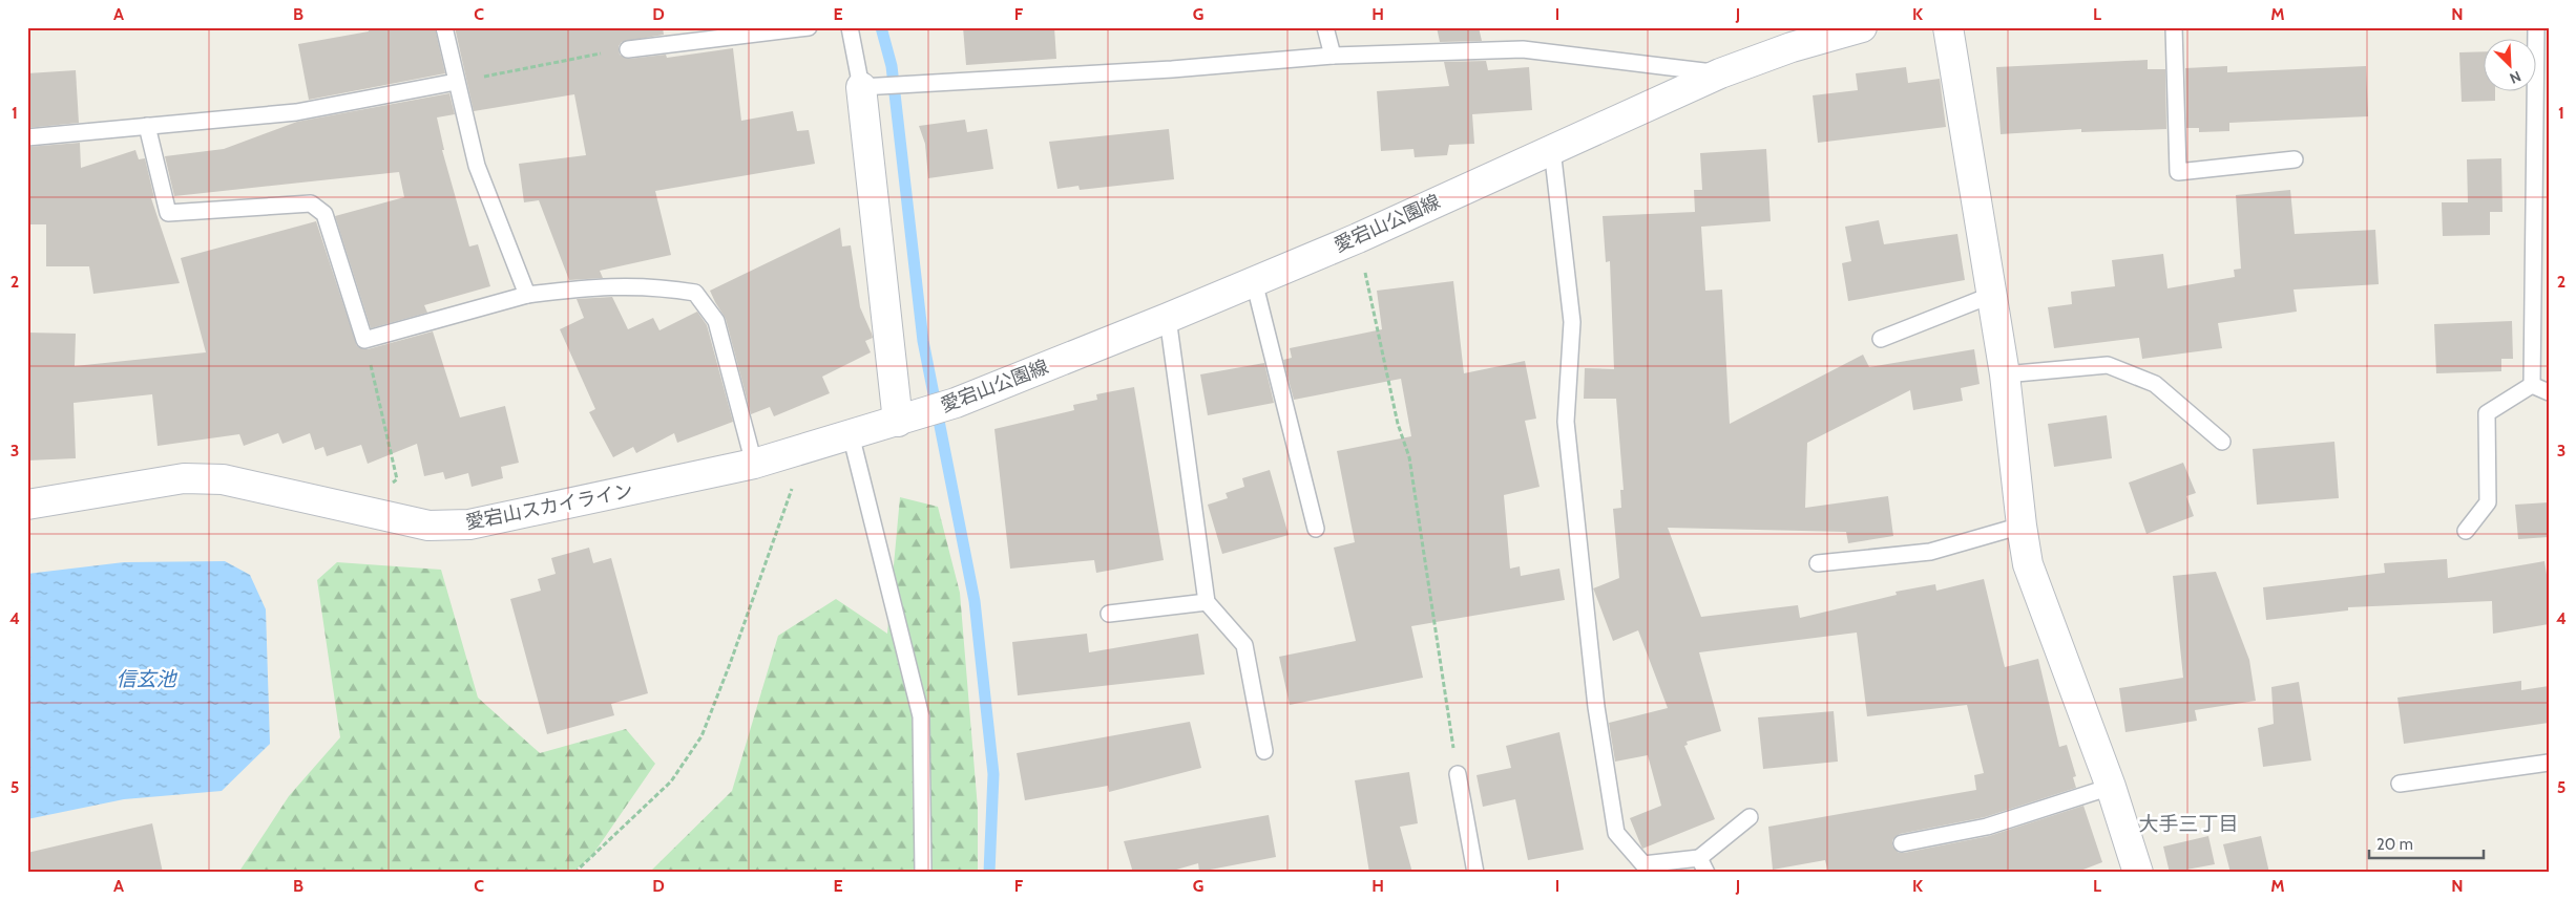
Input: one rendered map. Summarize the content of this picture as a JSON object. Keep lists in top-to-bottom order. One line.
{"streets":{"main road":["愛宕山公園線","愛宕山スカイライン"]},"crossings":[["愛宕山公園線","愛宕山スカイライン"]],"districts":["大手三丁目"],"water":["信玄池"],"scale_bar":"20 m","north":"bottom right","grid":{"columns":["A","B","C","D","E","F","G","H","I","J","K","L","M","N"],"rows":["1","2","3","4","5"]}}
